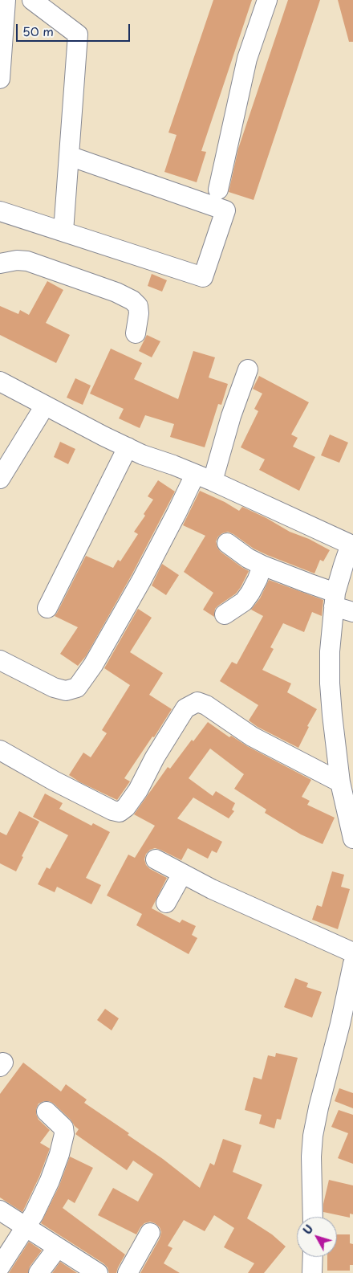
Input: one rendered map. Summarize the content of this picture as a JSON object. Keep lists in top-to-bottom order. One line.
{"scale_bar":"50 m","north":"top left"}
